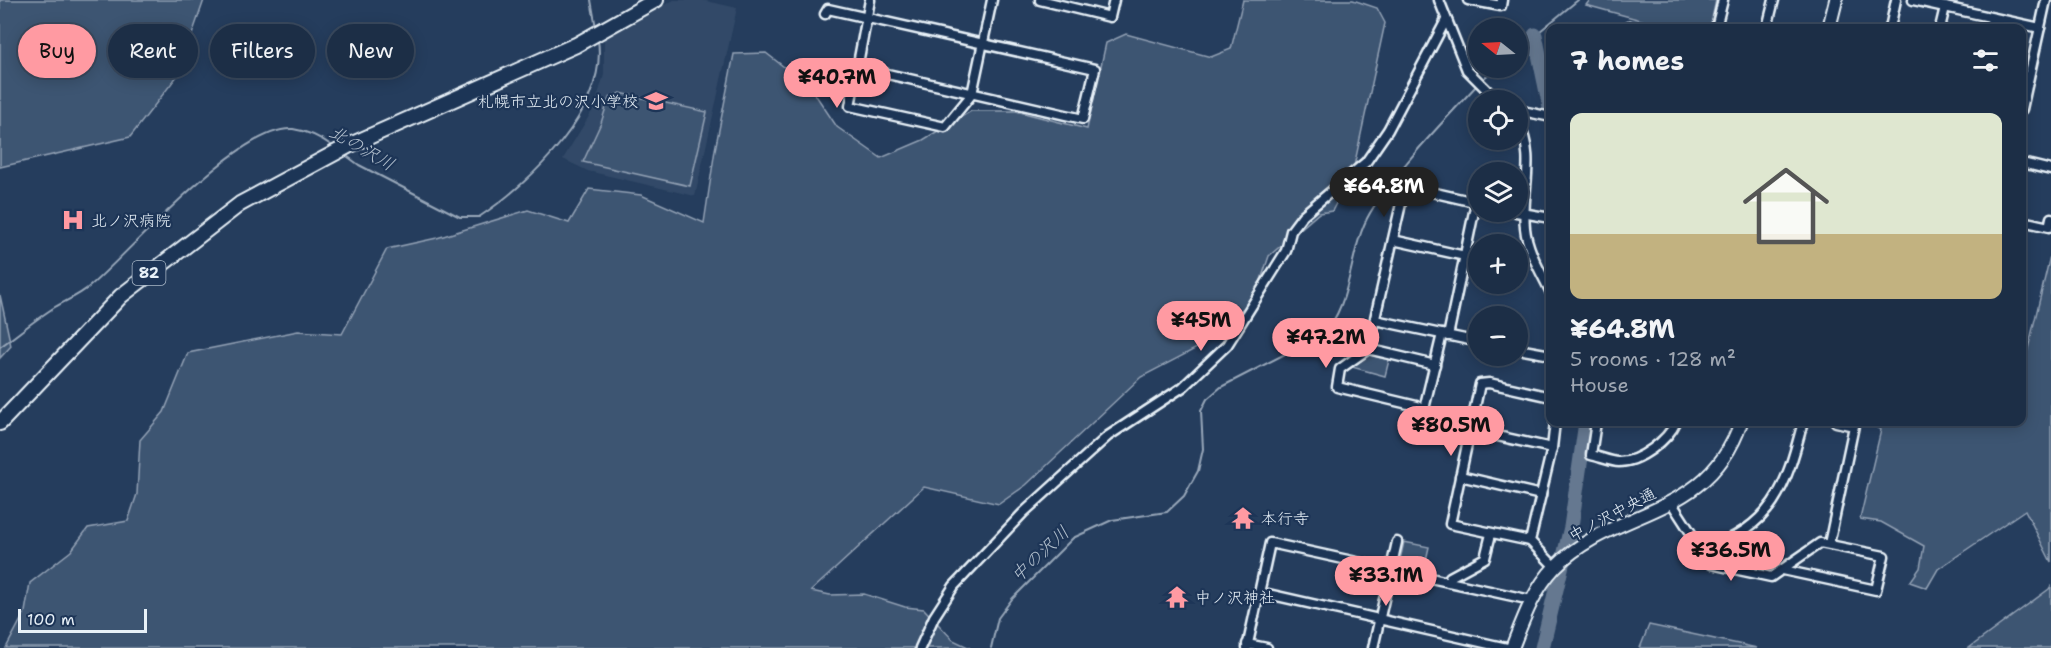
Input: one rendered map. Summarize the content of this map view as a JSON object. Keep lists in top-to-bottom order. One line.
{"streets":{"main road":["82"],"street":["中ノ沢中央通"]},"water":["北の沢川","中の沢川"],"places":{"school or university":["札幌市立北の沢小学校"],"hospital":["北ノ沢病院"],"temple":["本行寺","中ノ沢神社"]},"scale_bar":"100 m","north":"left","page":{"map_buttons":["+","−"],"chip":["Buy","Rent","Filters","New"],"heading":"7 homes","price":["¥40.7M","¥64.8M","¥45M","¥47.2M","¥80.5M","¥36.5M","¥33.1M"],"list":[{"name":"¥64.8M","note":"5 rooms · 128 m² · House"}],"scale":"100 m"}}
